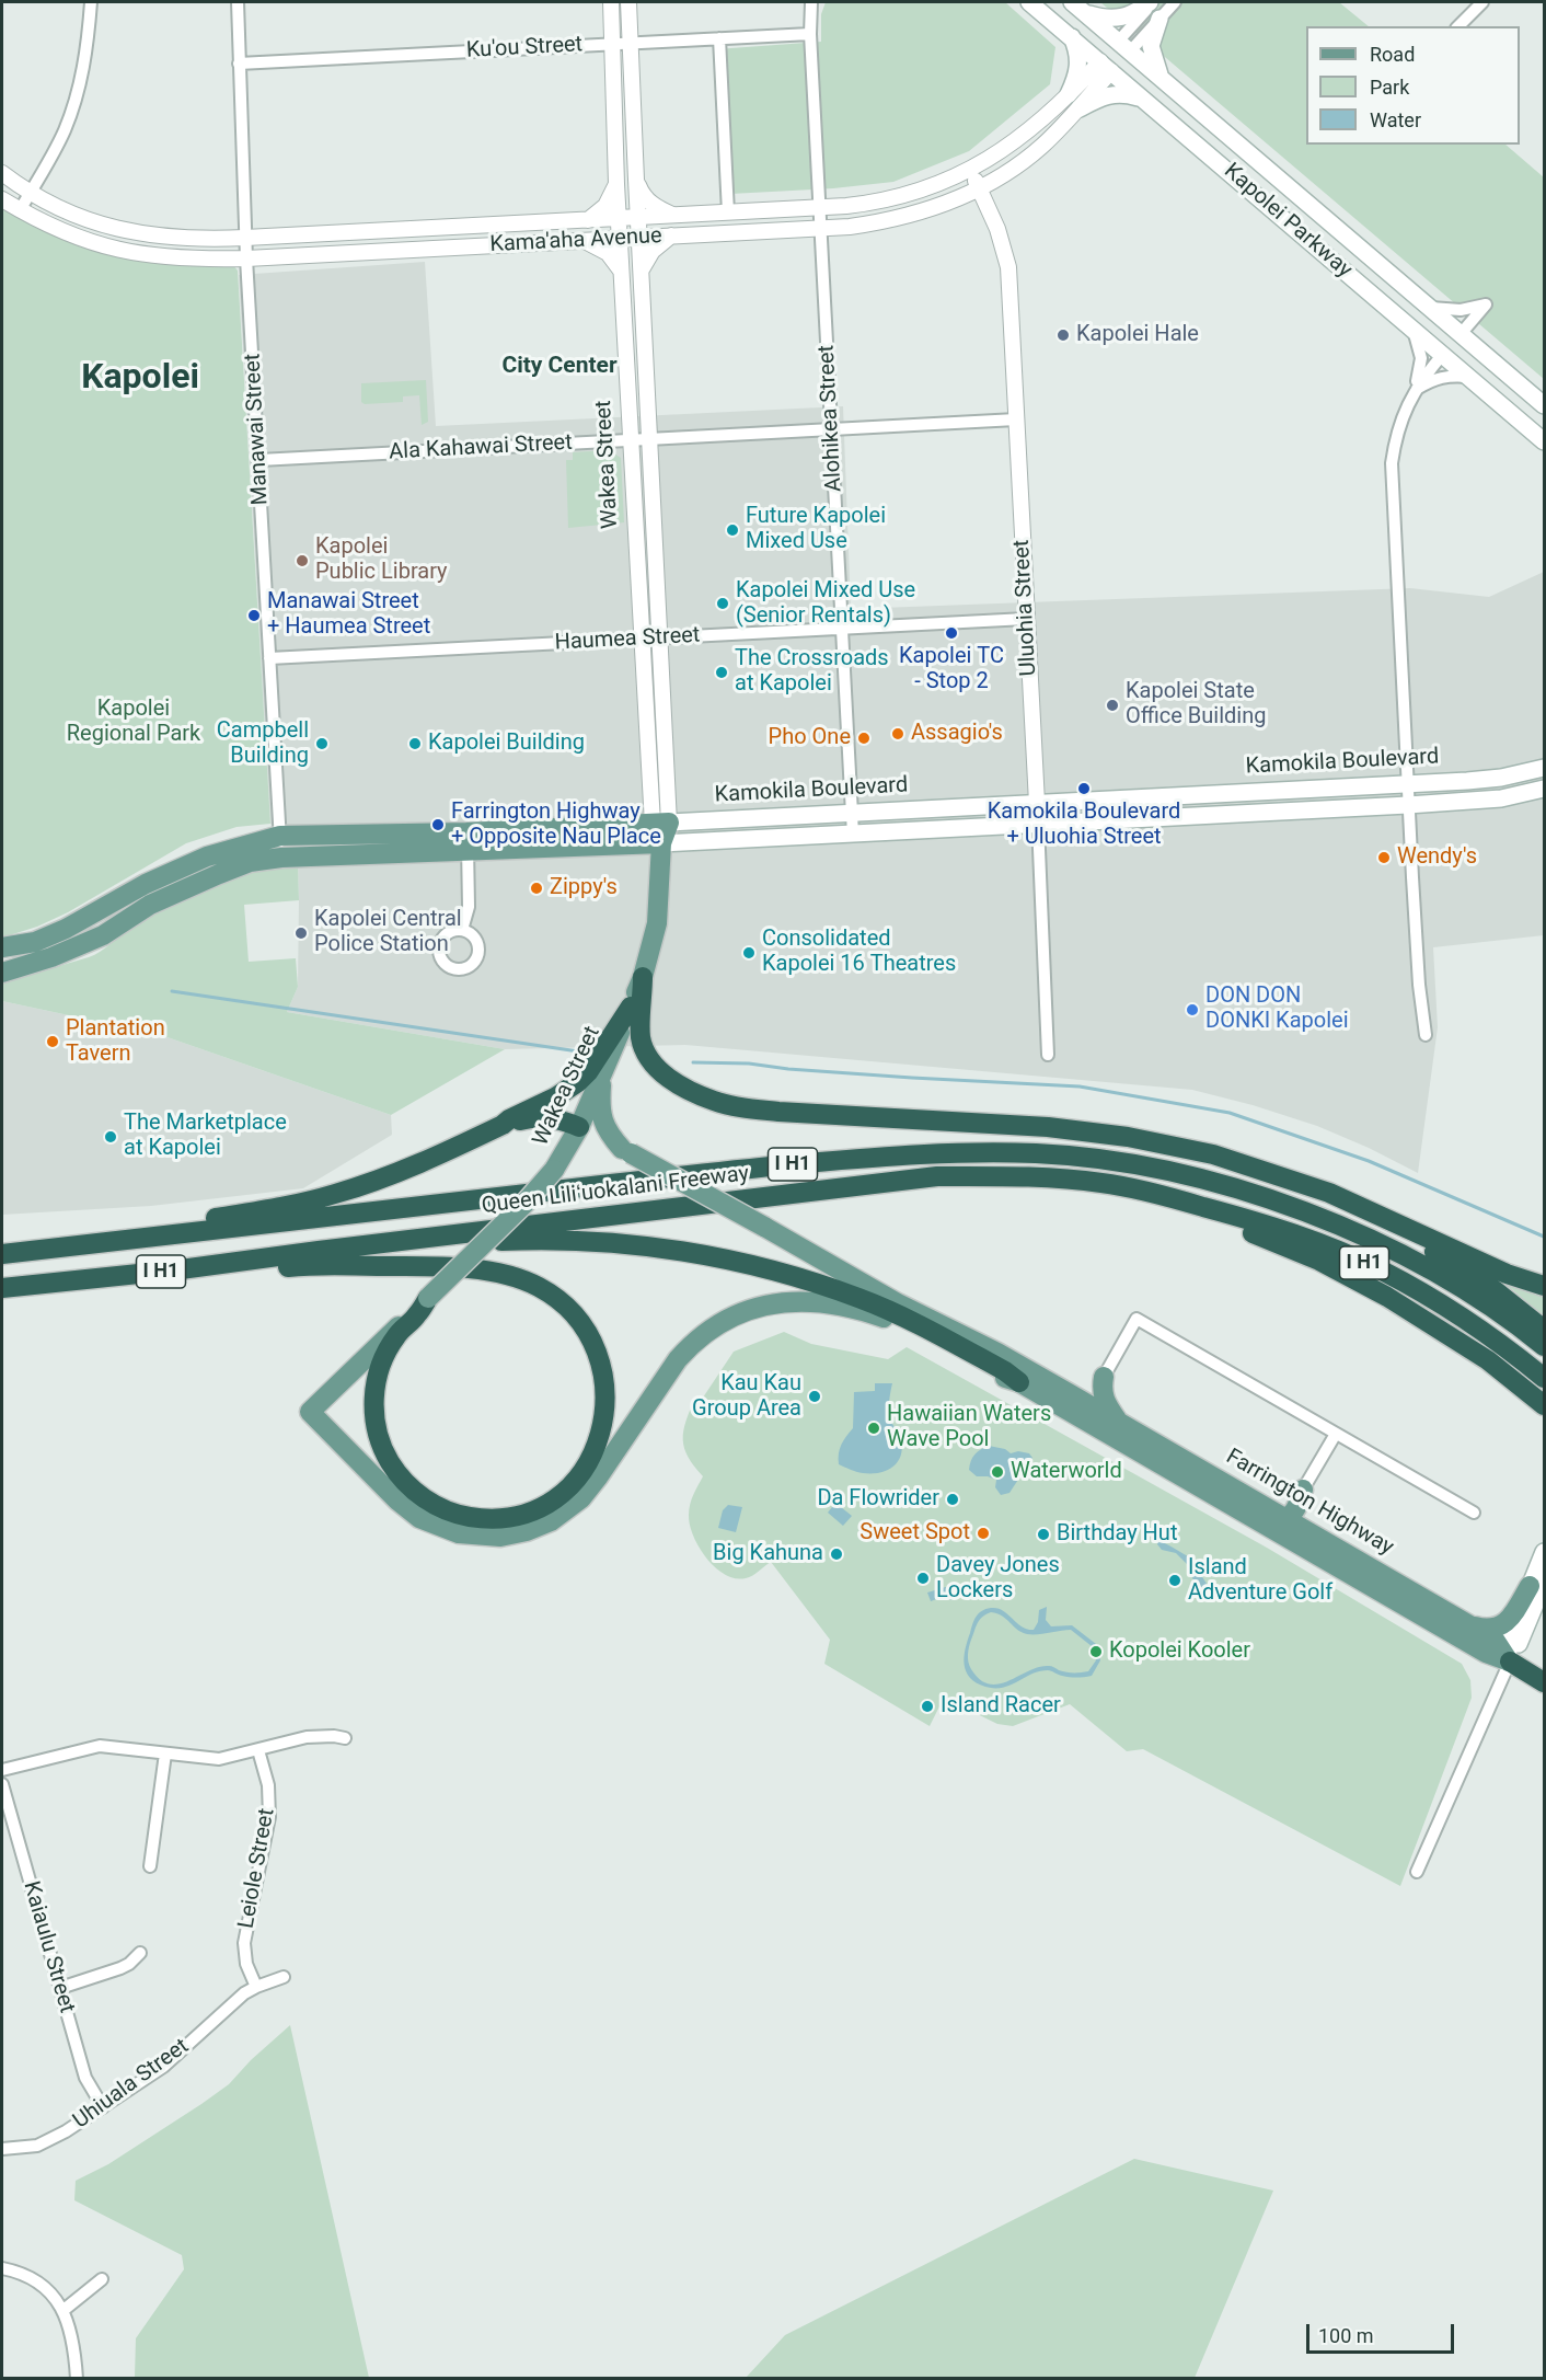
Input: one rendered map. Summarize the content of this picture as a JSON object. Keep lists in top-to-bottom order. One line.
{"streets":{"highway":["I H1","Queen Liliʻuokalani Freeway"],"main road":["Kapolei Parkway","Wakea Street","Kamokila Boulevard","Farrington Highway"],"street":["Ku'ou Street","Kama'aha Avenue","Alohikea Street","Manawai Street","Ala Kahawai Street","Uluohia Street","Haumea Street","Leiole Street","Kaiaulu Street","Uhiuala Street"]},"crossings":[["Ku'ou Street","Alohikea Street"],["Ku'ou Street","Manawai Street"],["Ku'ou Street","Wakea Street"],["Kapolei Parkway","Kama'aha Avenue"],["Kama'aha Avenue","Alohikea Street"],["Kama'aha Avenue","Manawai Street"],["Kama'aha Avenue","Wakea Street"],["Kama'aha Avenue","Uluohia Street"],["Alohikea Street","Ala Kahawai Street"],["Alohikea Street","Haumea Street"],["Alohikea Street","Kamokila Boulevard"],["Manawai Street","Ala Kahawai Street"],["Manawai Street","Haumea Street"],["Manawai Street","Kamokila Boulevard"],["Ala Kahawai Street","Wakea Street"],["Ala Kahawai Street","Uluohia Street"],["Wakea Street","Haumea Street"],["Wakea Street","Kamokila Boulevard"],["Wakea Street","Farrington Highway"],["Uluohia Street","Haumea Street"],["Uluohia Street","Kamokila Boulevard"],["Leiole Street","Uhiuala Street"],["Kaiaulu Street","Uhiuala Street"]],"districts":["City Center","Kapolei"],"parks":["Kapolei Regional Park"],"places":["Kapolei Hale","Future Kapolei Mixed Use","Kapolei Public Library","Kapolei Mixed Use (Senior Rentals)","Manawai Street + Haumea Street","Kapolei TC - Stop 2","The Crossroads at Kapolei","Kapolei State Office Building","Assagio's","Pho One","Campbell Building","Kapolei Building","Kamokila Boulevard + Uluohia Street","Farrington Highway + Opposite Nau Place","Wendy's","Zippy's","Kapolei Central Police Station","Consolidated Kapolei 16 Theatres","DON DON DONKI Kapolei","Plantation Tavern","The Marketplace at Kapolei","Kau Kau Group Area","Hawaiian Waters Wave Pool","Waterworld","Da Flowrider","Sweet Spot","Birthday Hut","Big Kahuna","Davey Jones Lockers","Island Adventure Golf","Kopolei Kooler","Island Racer"],"legend":["Road","Park","Water"],"scale_bar":"100 m"}
